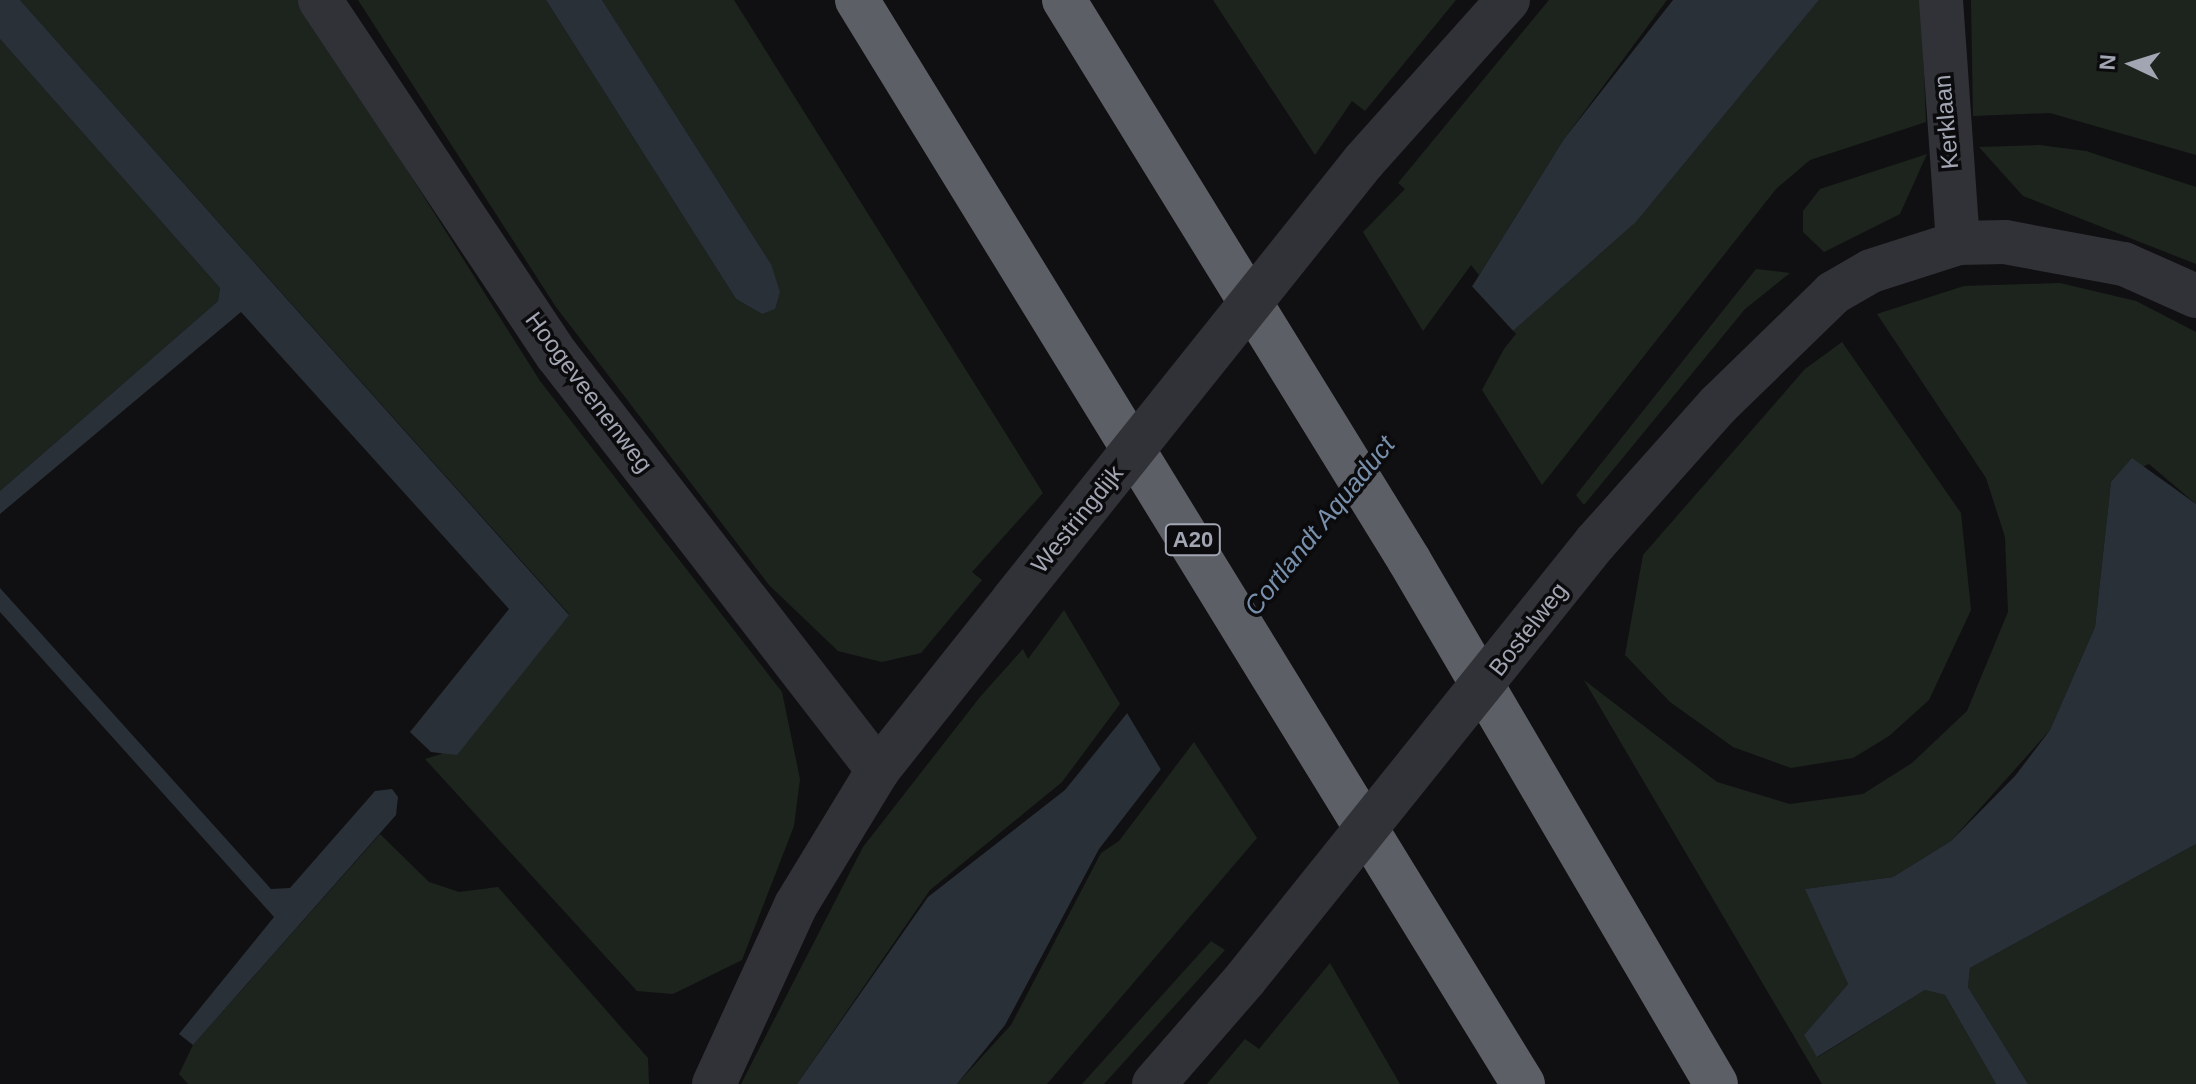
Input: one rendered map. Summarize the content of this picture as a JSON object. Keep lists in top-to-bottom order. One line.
{"streets":{"highway":["A20"],"street":["Kerklaan","Hoogeveenenweg","Westringdijk","Bostelweg"]},"crossings":[["Kerklaan","Bostelweg"],["Hoogeveenenweg","Westringdijk"]],"water":["Cortlandt Aquaduct"],"north":"left"}
